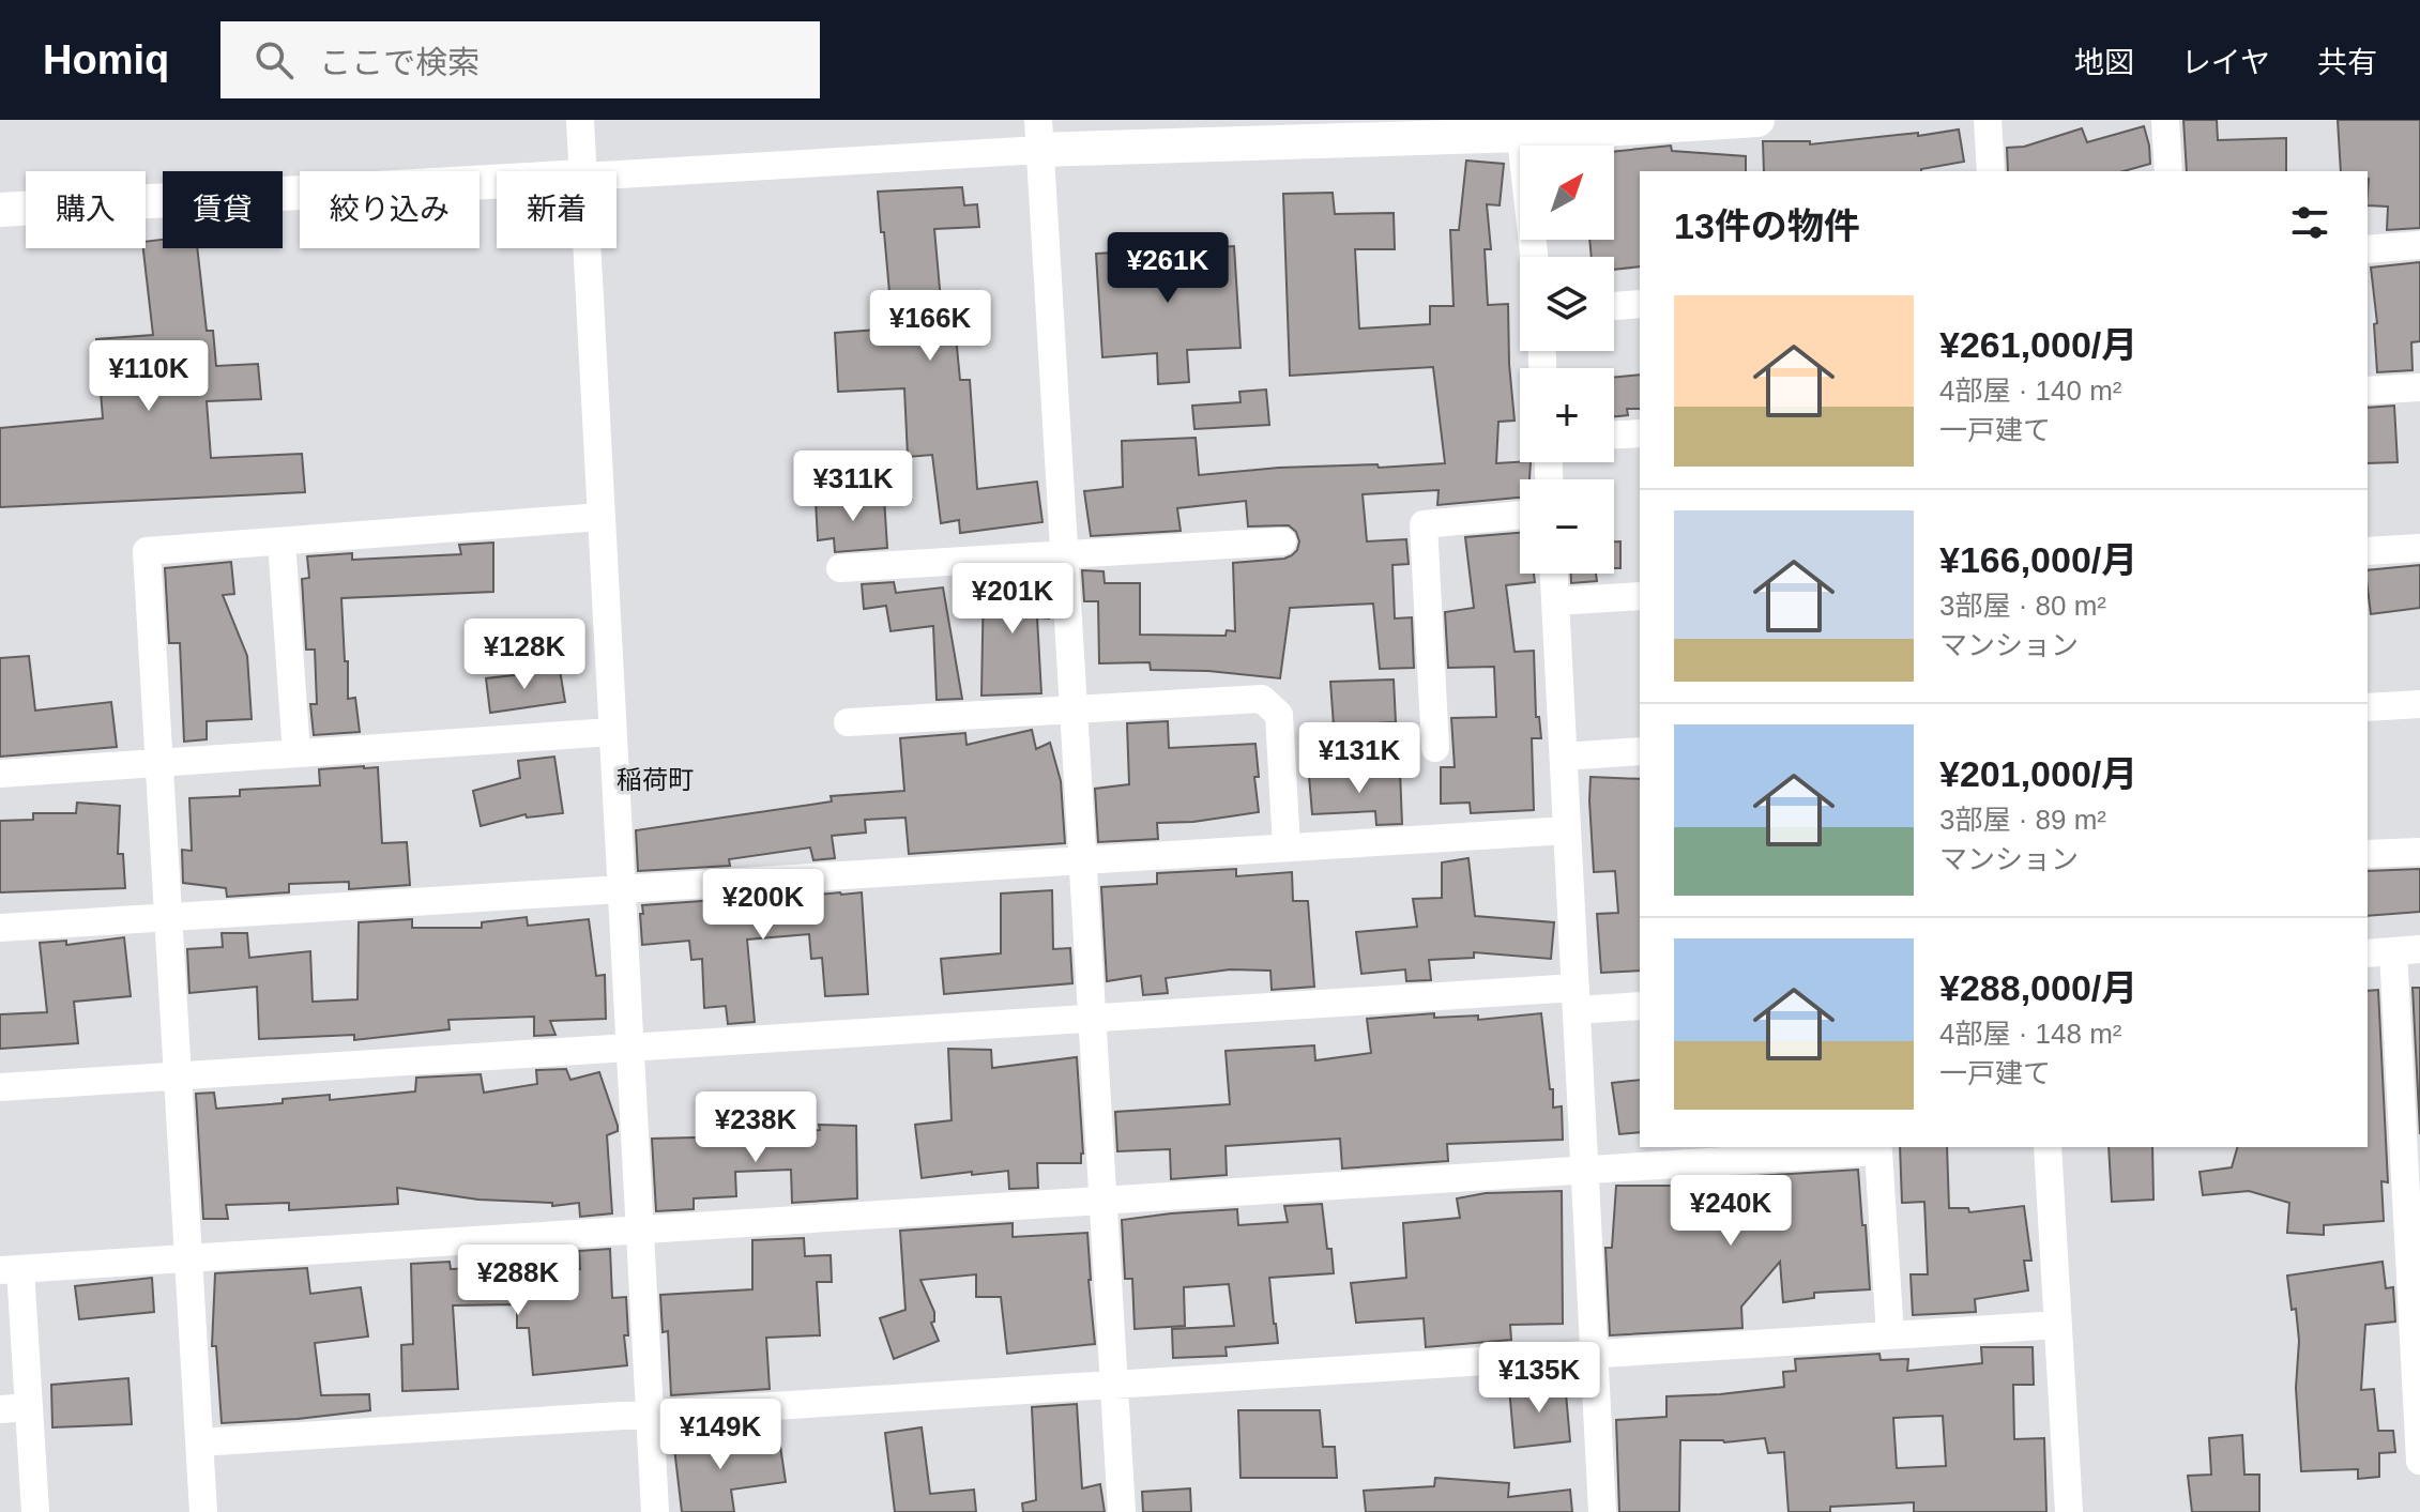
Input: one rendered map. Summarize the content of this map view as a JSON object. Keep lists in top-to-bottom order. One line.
{"districts":["稲荷町"],"north":"top right","page":{"header":"Homiq","search":"ここで検索","nav":["地図","レイヤ","共有"],"map_buttons":["+","−"],"chip":["購入","賃貸","絞り込み","新着"],"heading":"13件の物件","price":["¥261K","¥166K","¥110K","¥311K","¥201K","¥128K","¥131K","¥200K","¥238K","¥240K","¥288K","¥135K","¥149K"],"list":[{"name":"¥261,000/月","note":"4部屋 · 140 m² · 一戸建て"},{"name":"¥166,000/月","note":"3部屋 · 80 m² · マンション"},{"name":"¥201,000/月","note":"3部屋 · 89 m² · マンション"},{"name":"¥288,000/月","note":"4部屋 · 148 m² · 一戸建て"}]}}
